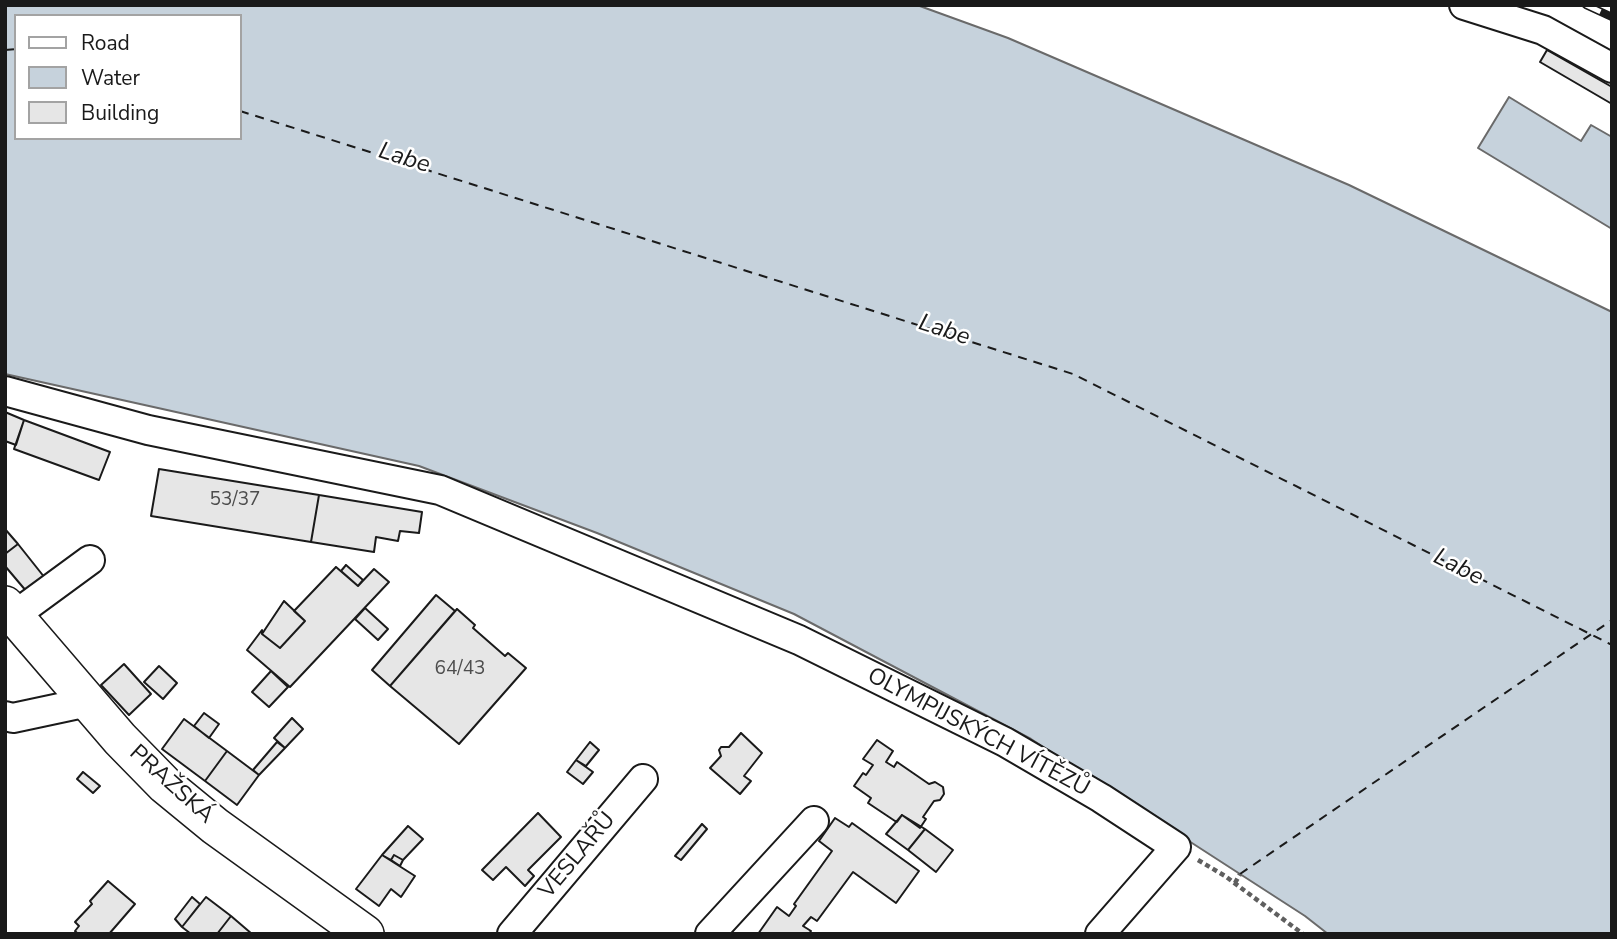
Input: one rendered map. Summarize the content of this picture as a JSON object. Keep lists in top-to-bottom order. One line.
{"streets":{"main road":["PRAŽSKÁ"],"street":["OLYMPIJSKÝCH VÍTĚZŮ","VESLAŘŮ"]},"water":["Labe"],"house_numbers":["53/37","64/43"],"legend":["Road","Water","Building"]}
